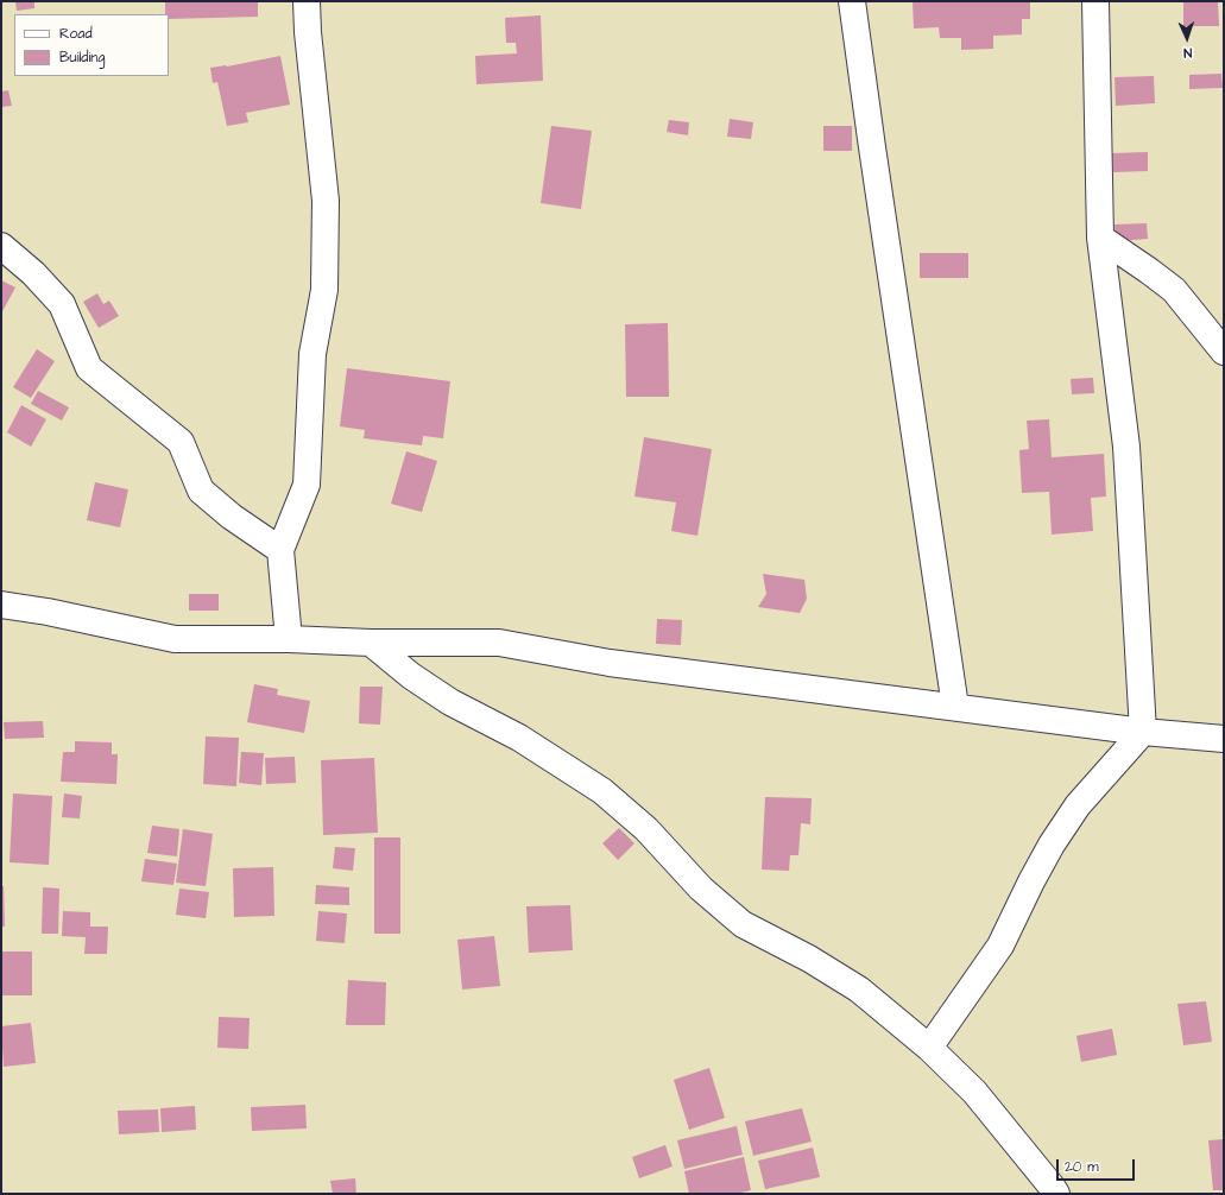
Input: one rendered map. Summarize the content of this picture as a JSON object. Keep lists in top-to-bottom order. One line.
{"legend":["Road","Building"],"scale_bar":"20 m","north":"bottom"}
